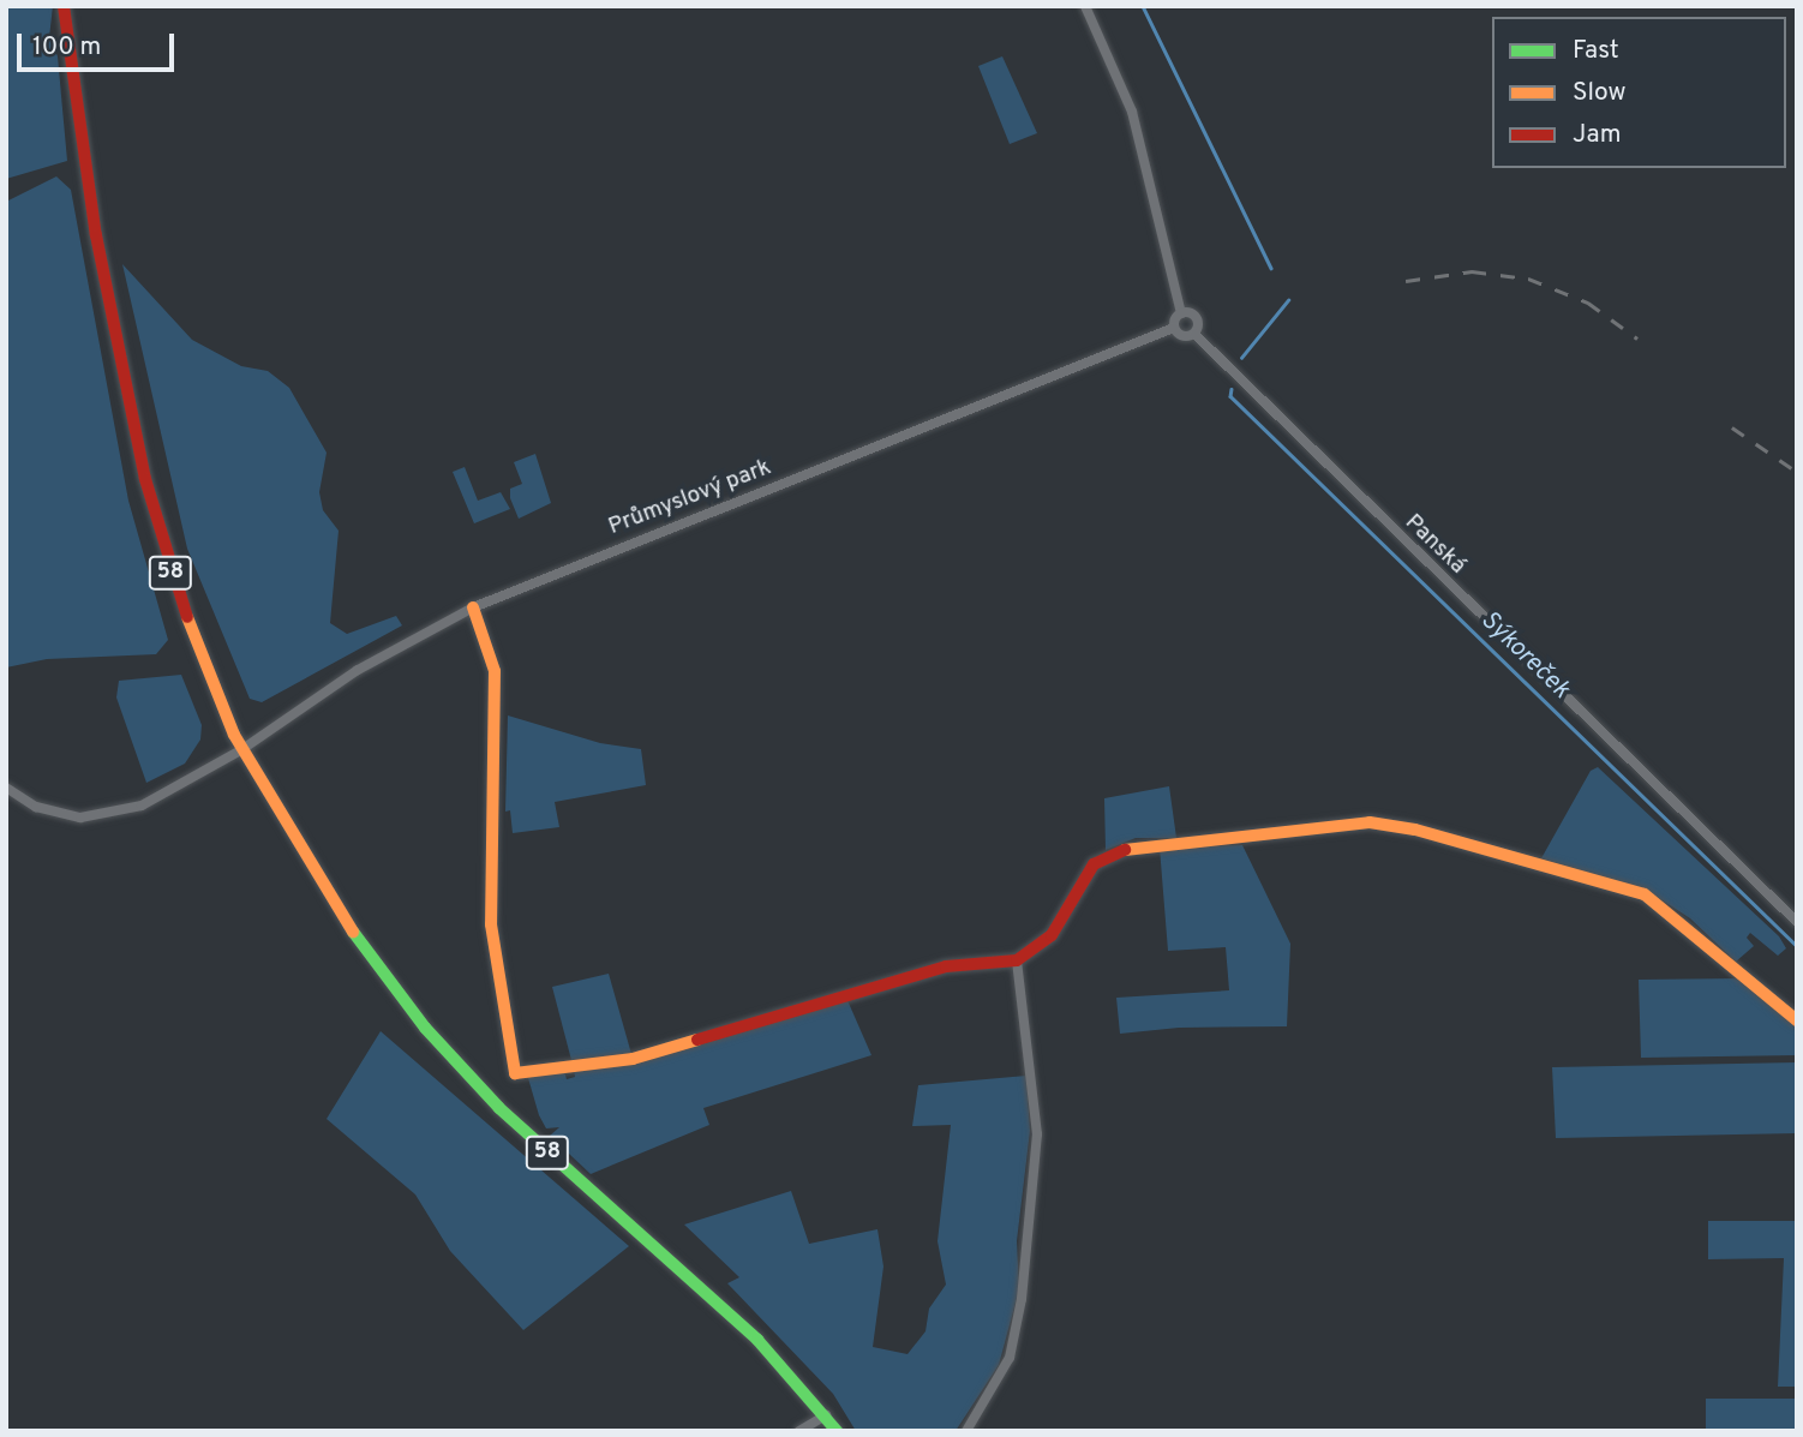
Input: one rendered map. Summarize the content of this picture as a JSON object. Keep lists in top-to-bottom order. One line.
{"streets":{"street":["Průmyslový park","Panská","58"]},"crossings":[["Průmyslový park","58"]],"water":["Sýkoreček"],"legend":["Fast","Slow","Jam"],"scale_bar":"100 m"}
